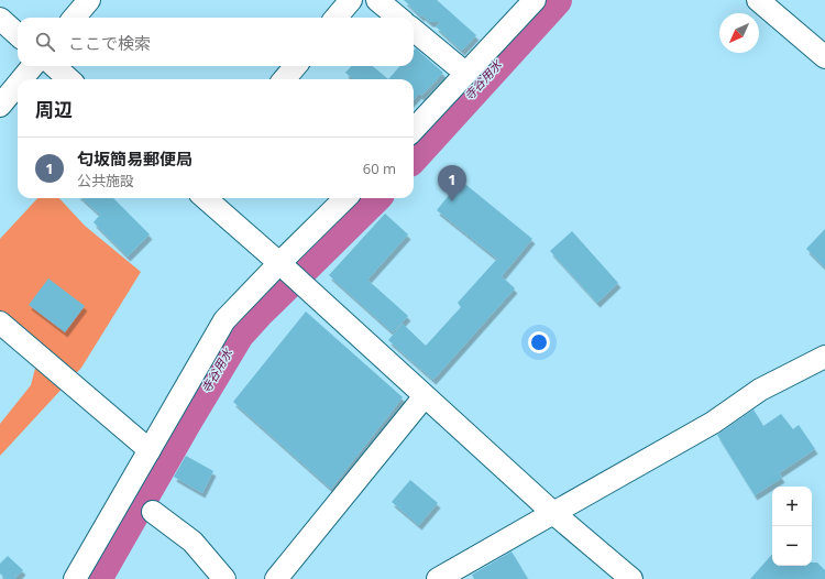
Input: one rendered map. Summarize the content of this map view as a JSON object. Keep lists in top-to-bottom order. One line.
{"water":["寺谷用水"],"north":"bottom left","page":{"search":"ここで検索","heading":"周辺","list":[{"mark":"1","name":"匂坂簡易郵便局","note":"公共施設","value":"60 m"}],"pins":"1","map_buttons":["+","−"]}}
